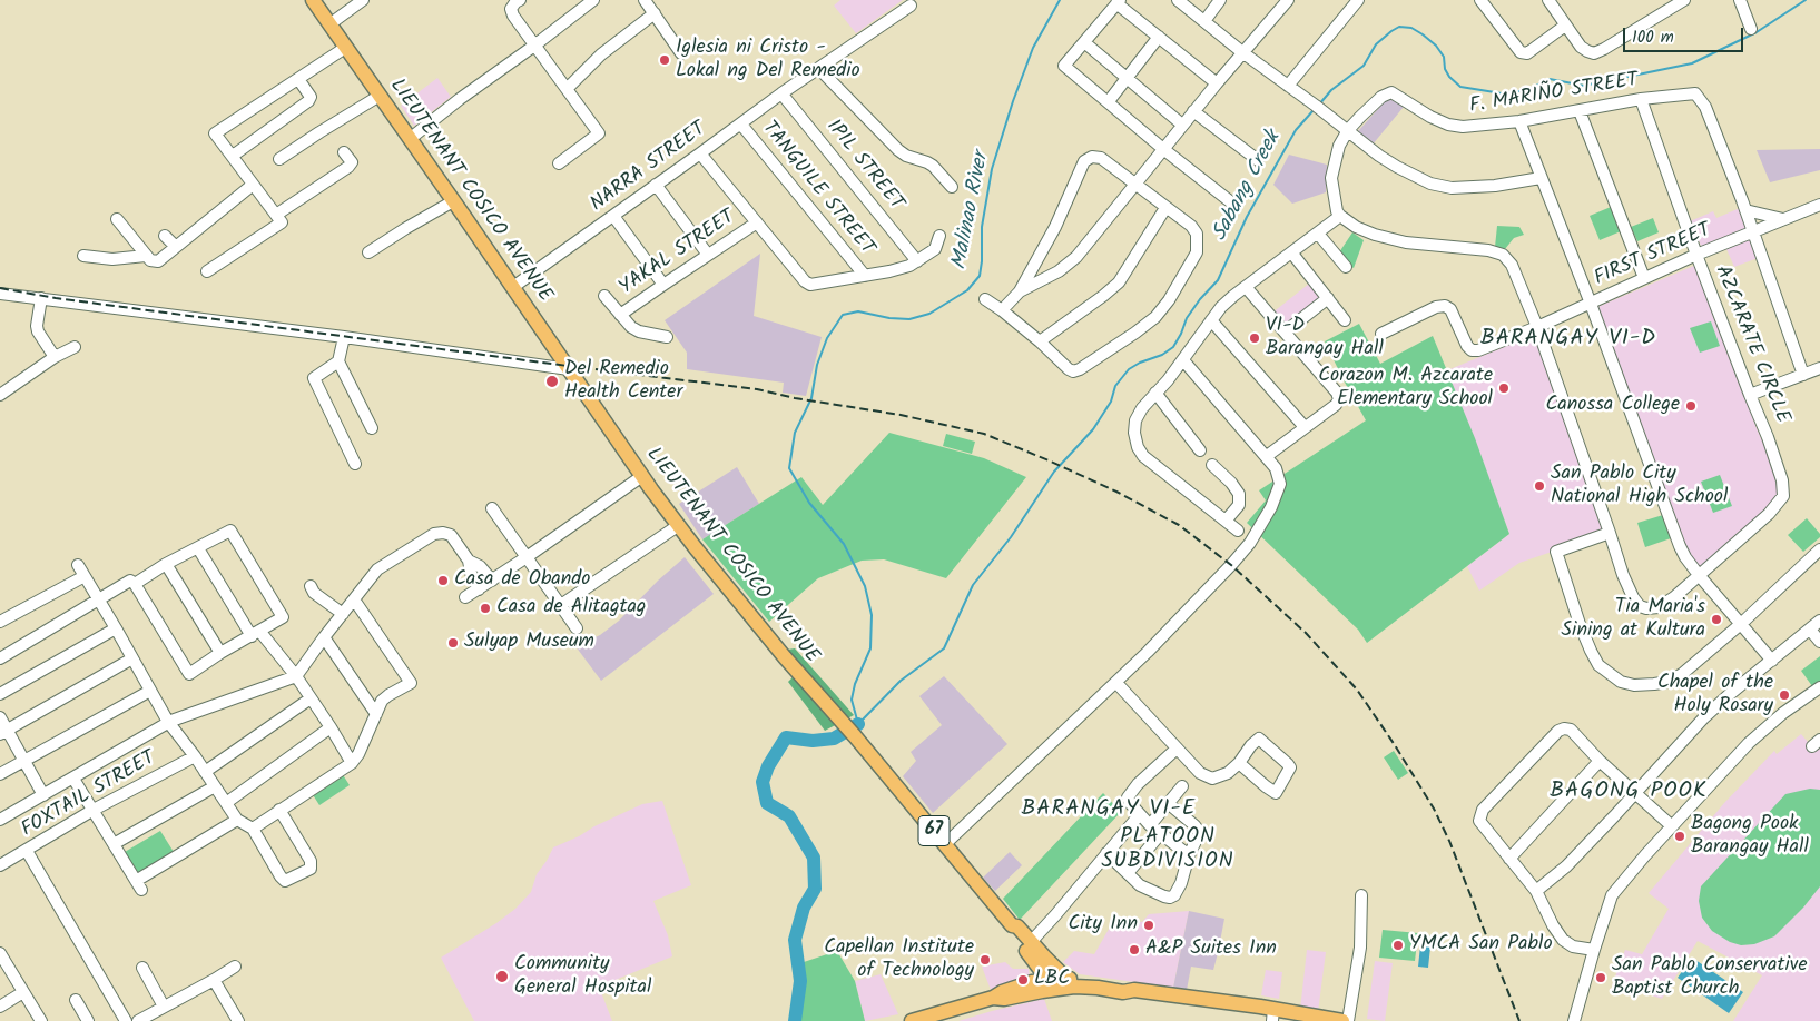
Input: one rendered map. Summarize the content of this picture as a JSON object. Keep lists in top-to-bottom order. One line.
{"streets":{"main road":["LIEUTENANT COSICO AVENUE","67"],"street":["F. MARIÑO STREET","IPIL STREET","NARRA STREET","TANGUILE STREET","YAKAL STREET","FIRST STREET","AZCARATE CIRCLE","FOXTAIL STREET"]},"crossings":[["F. MARIÑO STREET","FIRST STREET"],["F. MARIÑO STREET","AZCARATE CIRCLE"],["IPIL STREET","NARRA STREET"],["NARRA STREET","TANGUILE STREET"],["NARRA STREET","LIEUTENANT COSICO AVENUE"],["FIRST STREET","AZCARATE CIRCLE"]],"districts":["BARANGAY VI-D","BAGONG POOK","BARANGAY VI-E","PLATOON SUBDIVISION"],"water":["Sabang Creek","Malinao River"],"places":["Iglesia ni Cristo - Lokal ng Del Remedio","VI-D Barangay Hall","Del Remedio Health Center","Corazon M. Azcarate Elementary School","Canossa College","San Pablo City National High School","Casa de Obando","Casa de Alitagtag","Tia Maria's Sining at Kultura","Sulyap Museum","Chapel of the Holy Rosary","Bagong Pook Barangay Hall","City Inn","YMCA San Pablo","A&P Suites Inn","Capellan Institute of Technology","Community General Hospital","San Pablo Conservative Baptist Church","LBC"],"scale_bar":"100 m"}
